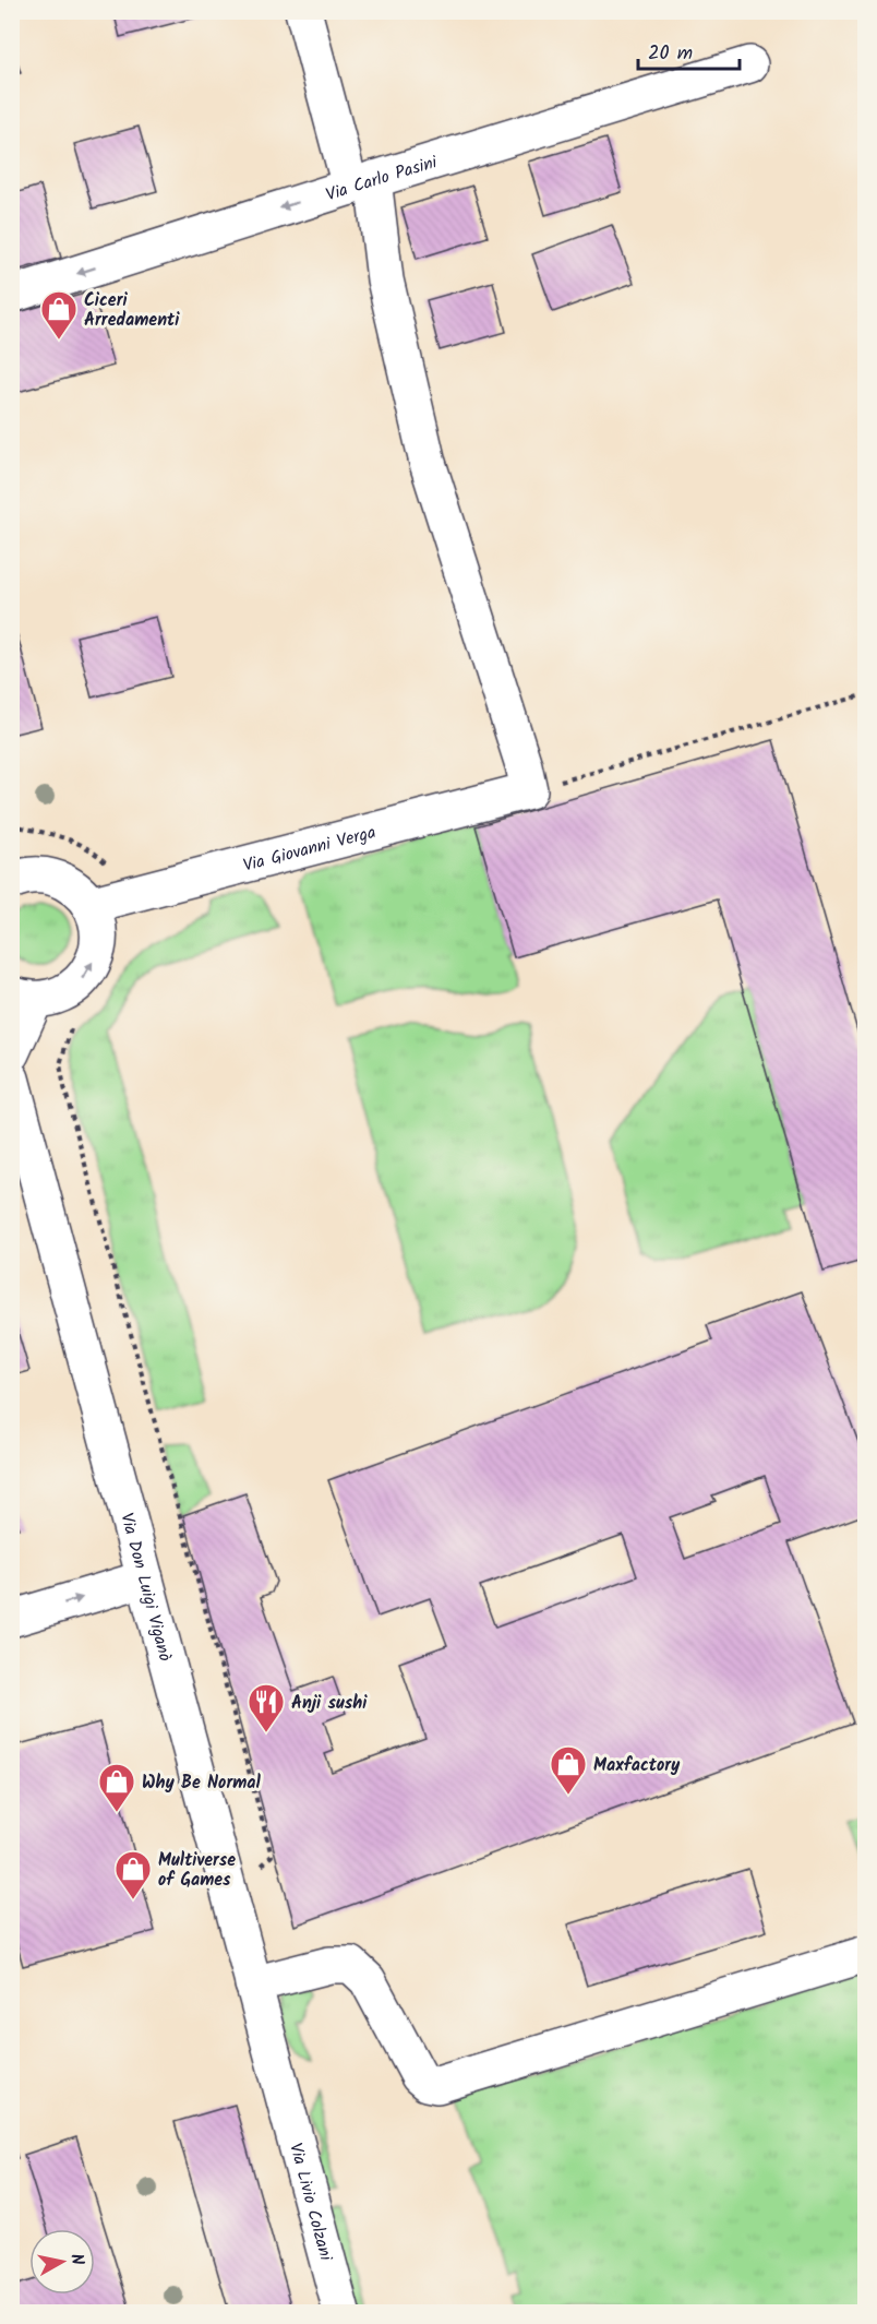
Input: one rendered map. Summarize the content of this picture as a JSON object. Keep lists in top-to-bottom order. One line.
{"streets":{"street":["Via Carlo Pasini","Via Giovanni Verga","Via Don Luigi Viganò","Via Livio Colzani"]},"crossings":[["Via Don Luigi Viganò","Via Livio Colzani"]],"one_way":["Via Carlo Pasini"],"places":{"shop":["Ciceri Arredamenti","Maxfactory","Why Be Normal","Multiverse of Games"],"restaurant":["Anji sushi"]},"scale_bar":"20 m","north":"right"}
